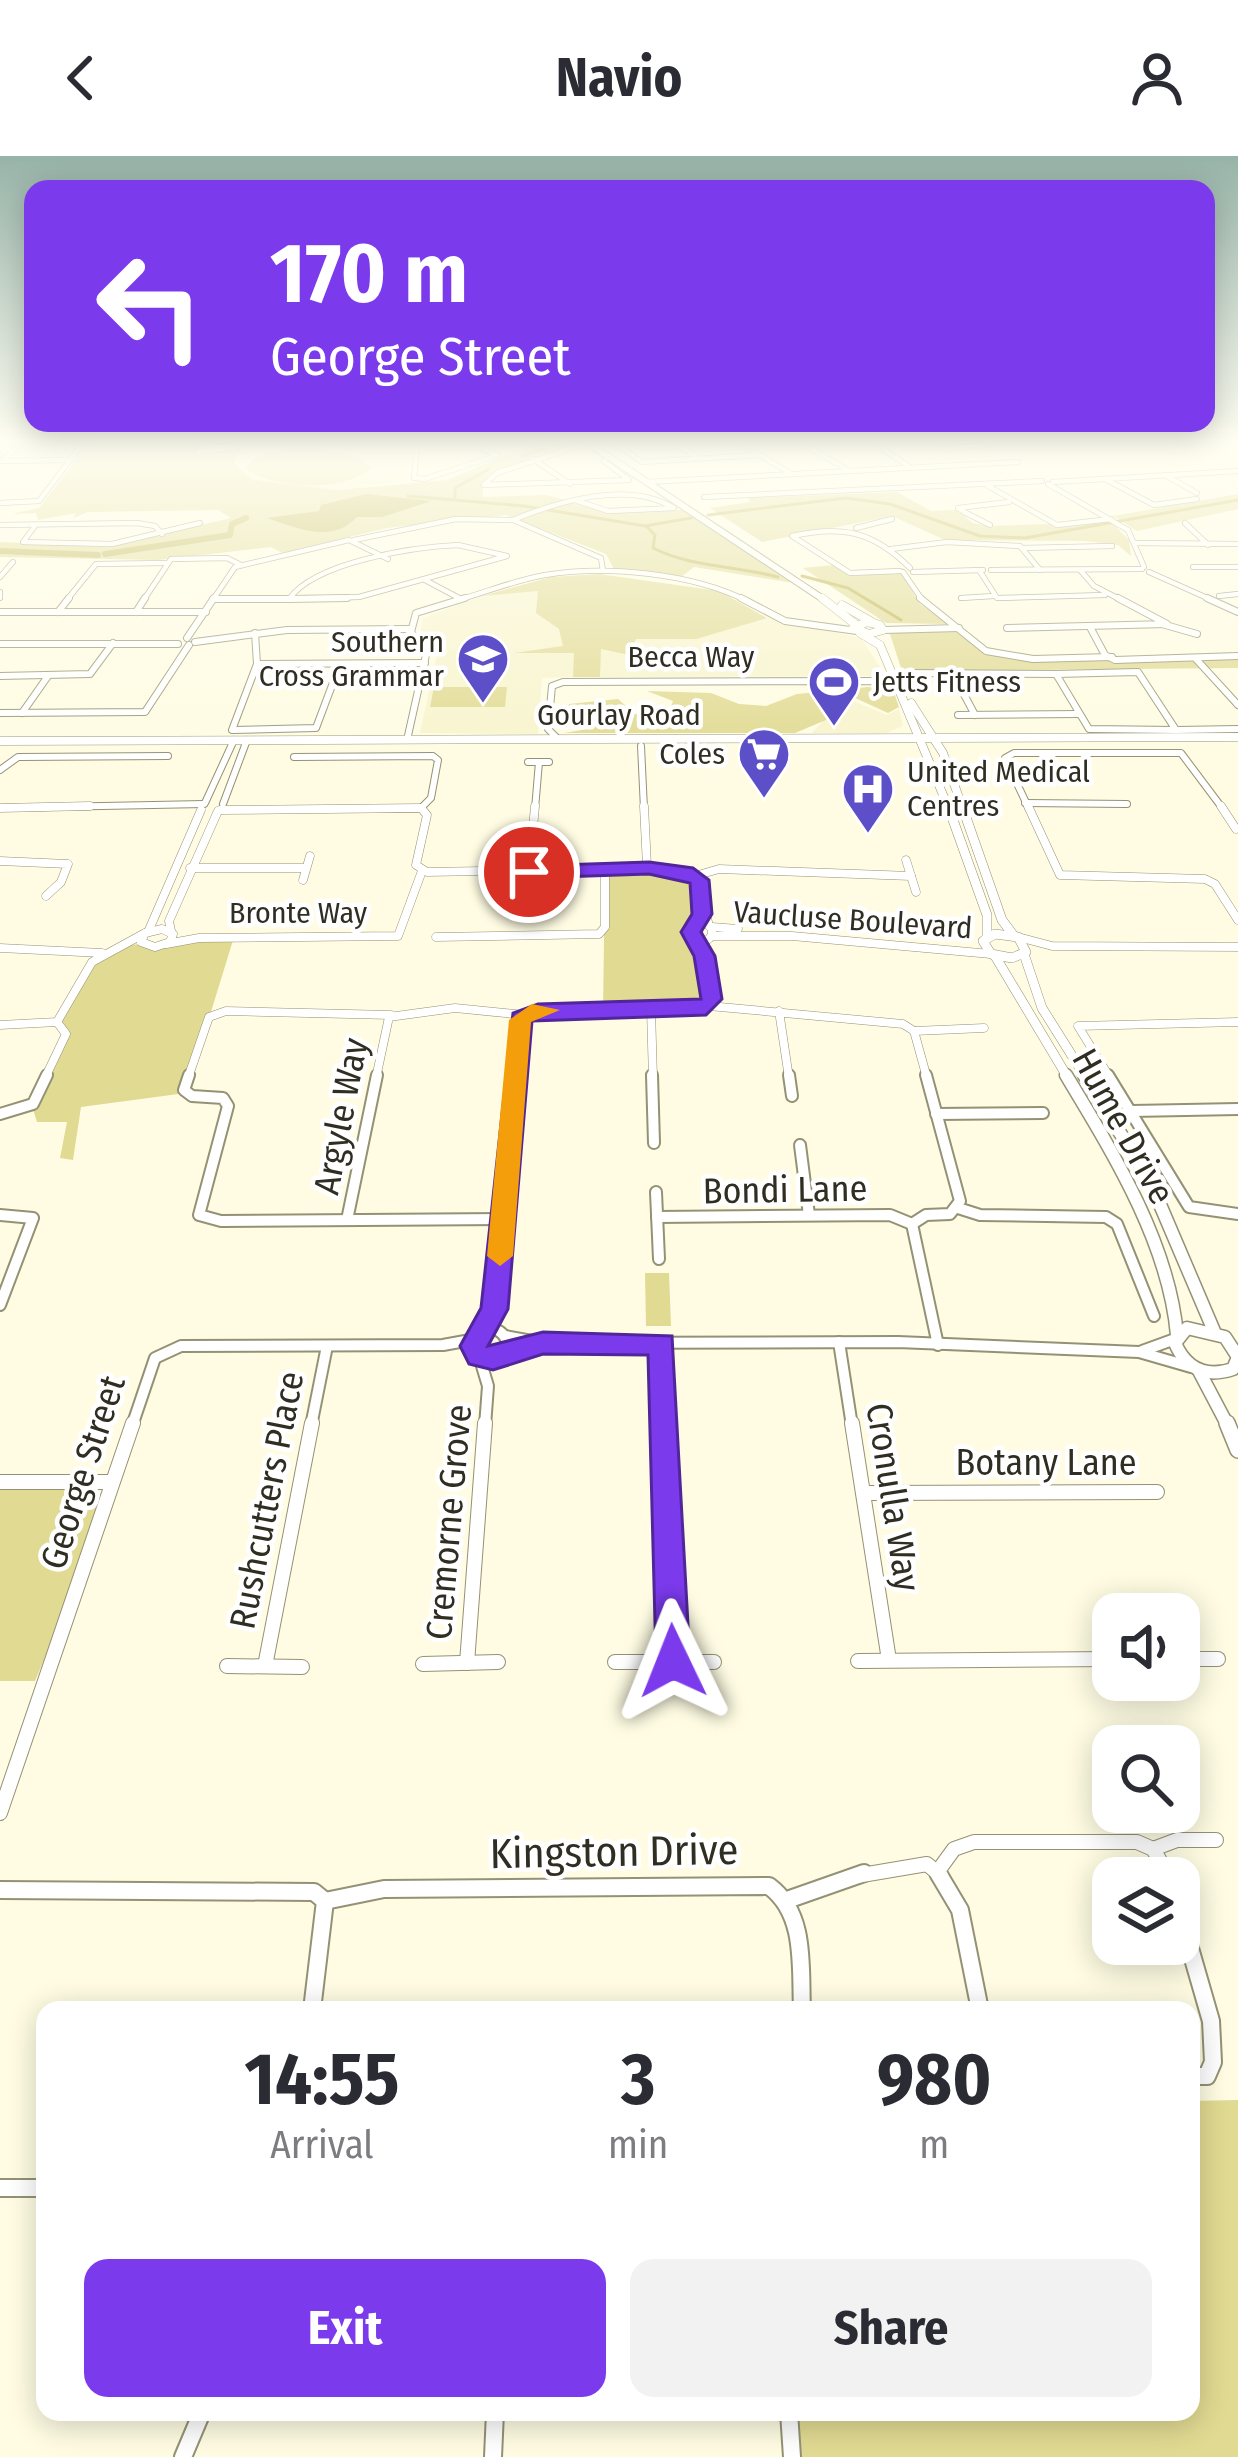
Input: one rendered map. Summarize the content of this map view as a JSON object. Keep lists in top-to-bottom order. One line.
{"streets":{"main road":["Gourlay Road"],"street":["Becca Way","Bronte Way","Vaucluse Boulevard","Argyle Way","Hume Drive","Bondi Lane","Botany Lane","George Street","Cronulla Way","Rushcutters Place","Cremorne Grove","Kingston Drive"]},"crossings":[["Vaucluse Boulevard","Hume Drive"],["Botany Lane","Cronulla Way"],["George Street","Rushcutters Place"],["George Street","Cremorne Grove"]],"places":{"school or university":["Southern Cross Grammar"],"sports":["Jetts Fitness"],"supermarket":["Coles"],"hospital":["United Medical Centres"]},"page":{"header":"Navio","turn":["170 m","George Street"],"eta":["14:55","Arrival","3","min","980","m"],"buttons":["Exit","Share"]}}
